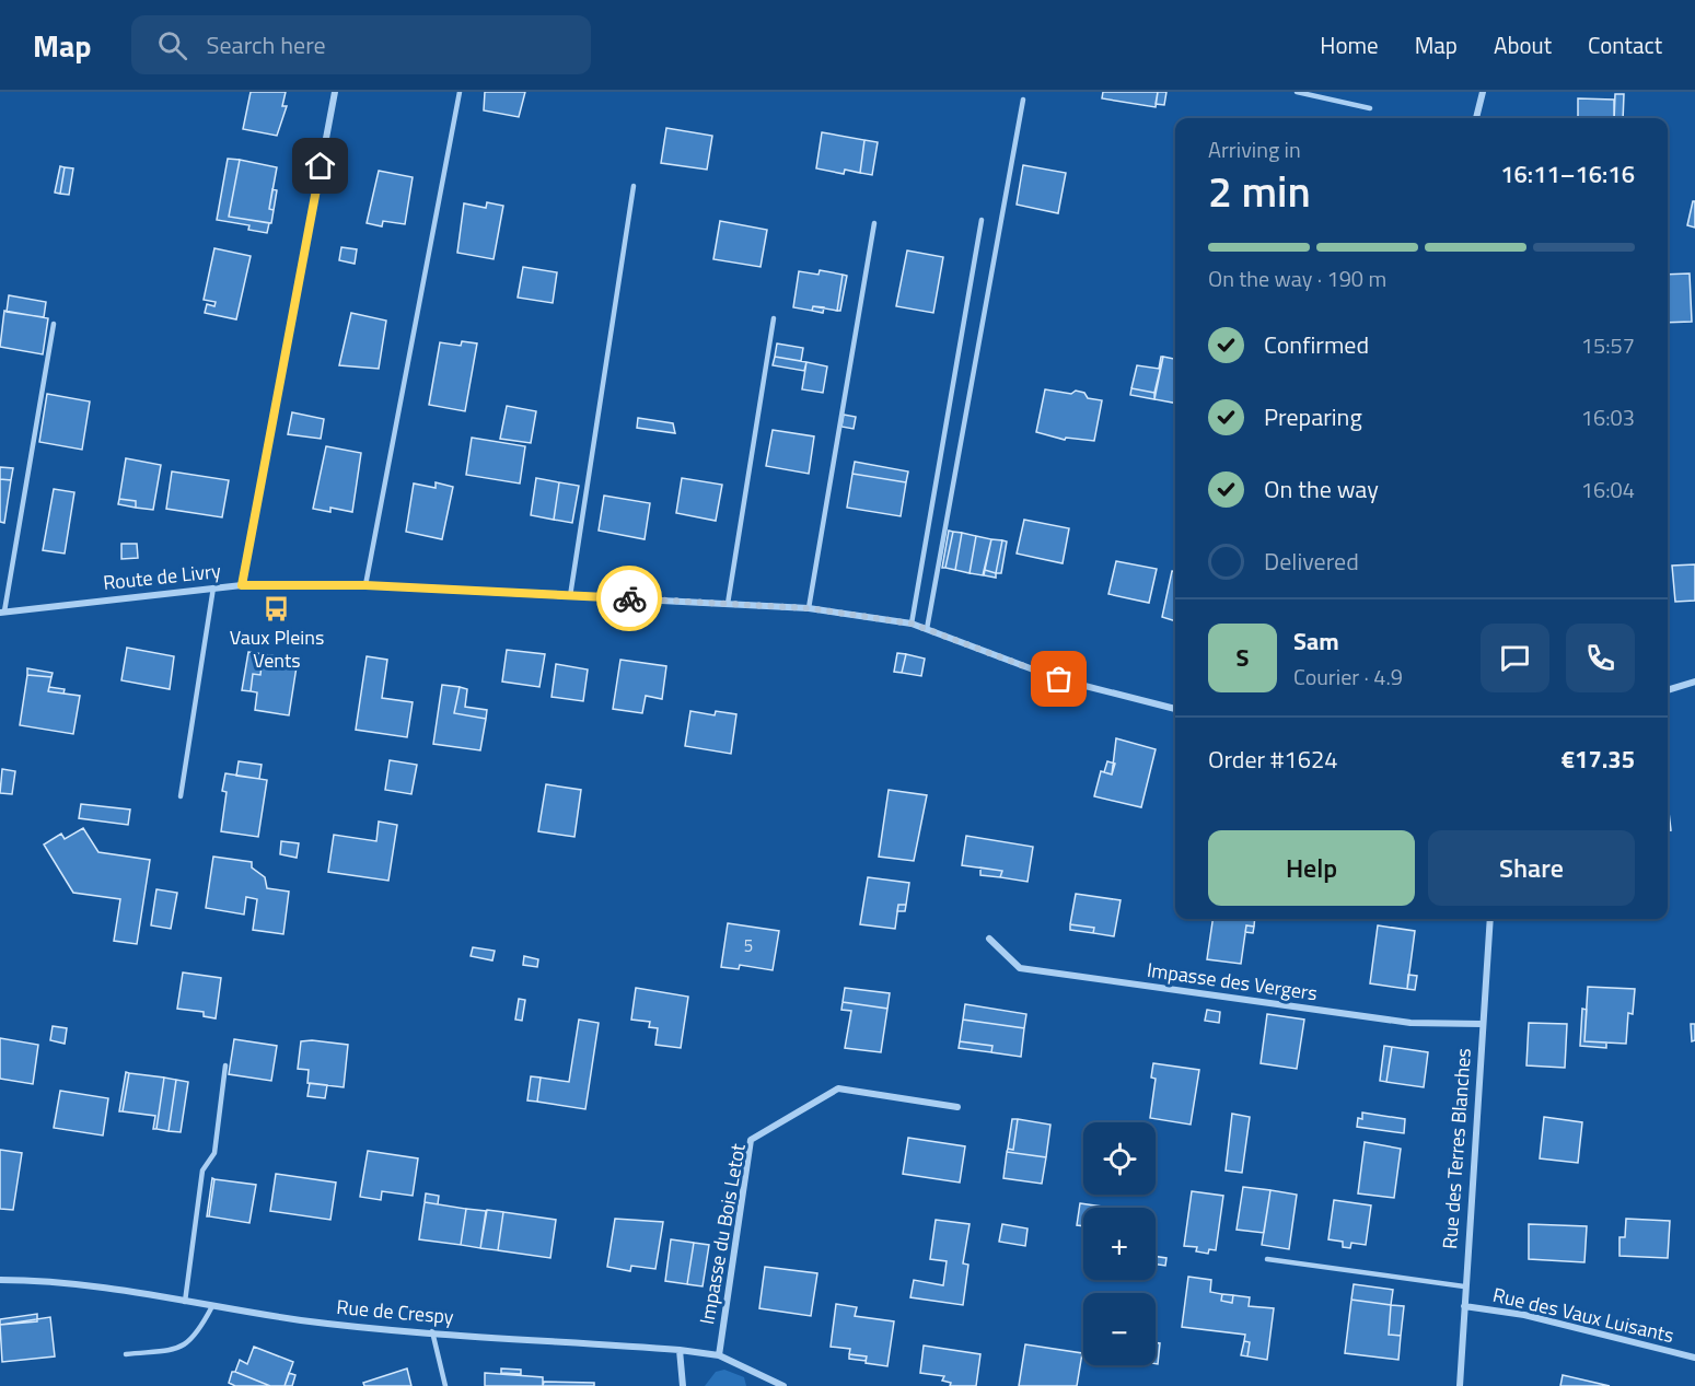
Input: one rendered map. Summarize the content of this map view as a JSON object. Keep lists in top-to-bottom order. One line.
{"streets":{"street":["Route de Livry","Impasse des Vergers","Rue des Terres Blanches","Impasse du Bois Letot","Rue de Crespy","Rue des Vaux Luisants"]},"crossings":[["Impasse des Vergers","Rue des Terres Blanches"],["Rue des Terres Blanches","Rue des Vaux Luisants"],["Impasse du Bois Letot","Rue de Crespy"]],"places":{"bus stop":["Vaux Pleins Vents"]},"house_numbers":["5"],"page":{"header":"Map","search":"Search here","nav":["Home","Map","About","Contact"],"heading":["2 min","Arriving in","16:11–16:16"],"panel":["Sam","Courier · 4.9","Order #1624","€17.35"],"bar":"On the way · 190 m","list":[["Confirmed","15:57"],["Preparing","16:03"],["On the way","16:04"],"Delivered"],"round":"S","buttons":["Help","Share"],"map_buttons":["+","−"]}}
